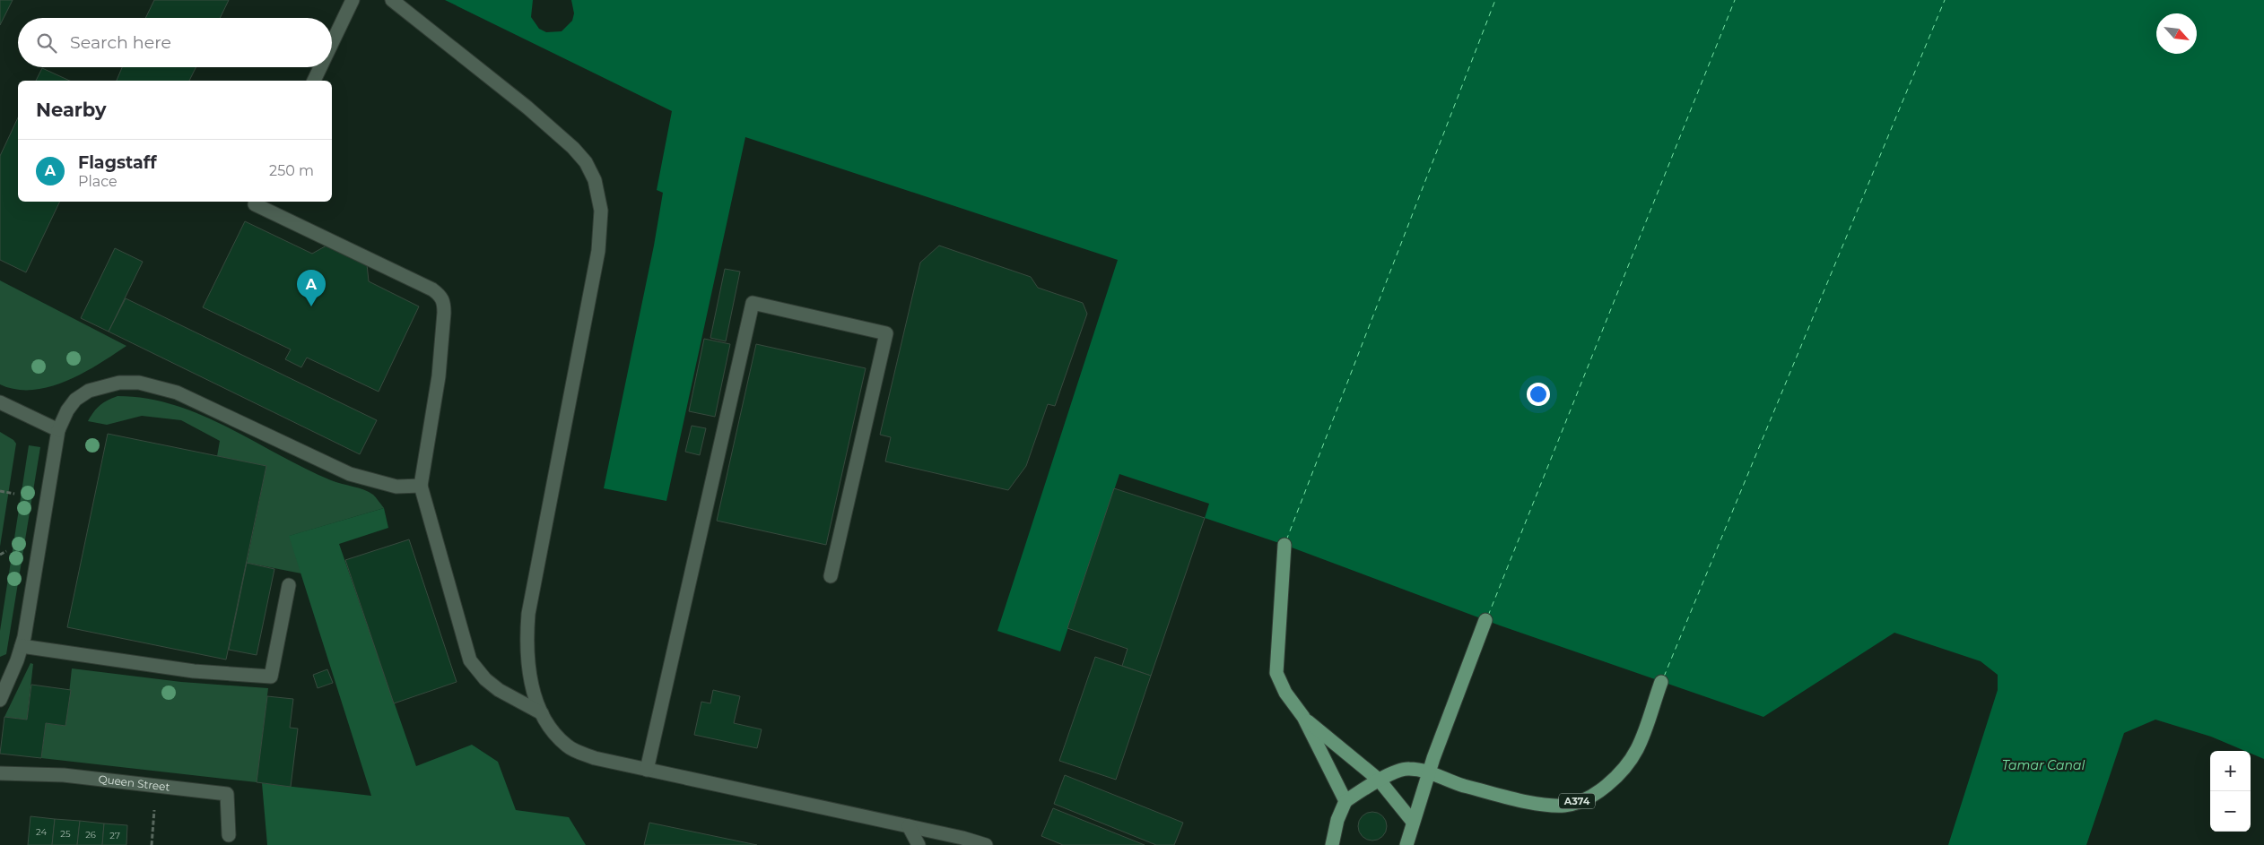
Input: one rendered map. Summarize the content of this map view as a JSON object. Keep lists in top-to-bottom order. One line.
{"streets":{"main road":["A374"],"street":["Queen Street"]},"water":["Tamar Canal"],"house_numbers":["24","25","26","27"],"north":"bottom right","page":{"search":"Search here","heading":"Nearby","list":[{"mark":"A","name":"Flagstaff","note":"Place","value":"250 m"}],"pins":"A","map_buttons":["+","−"]}}
